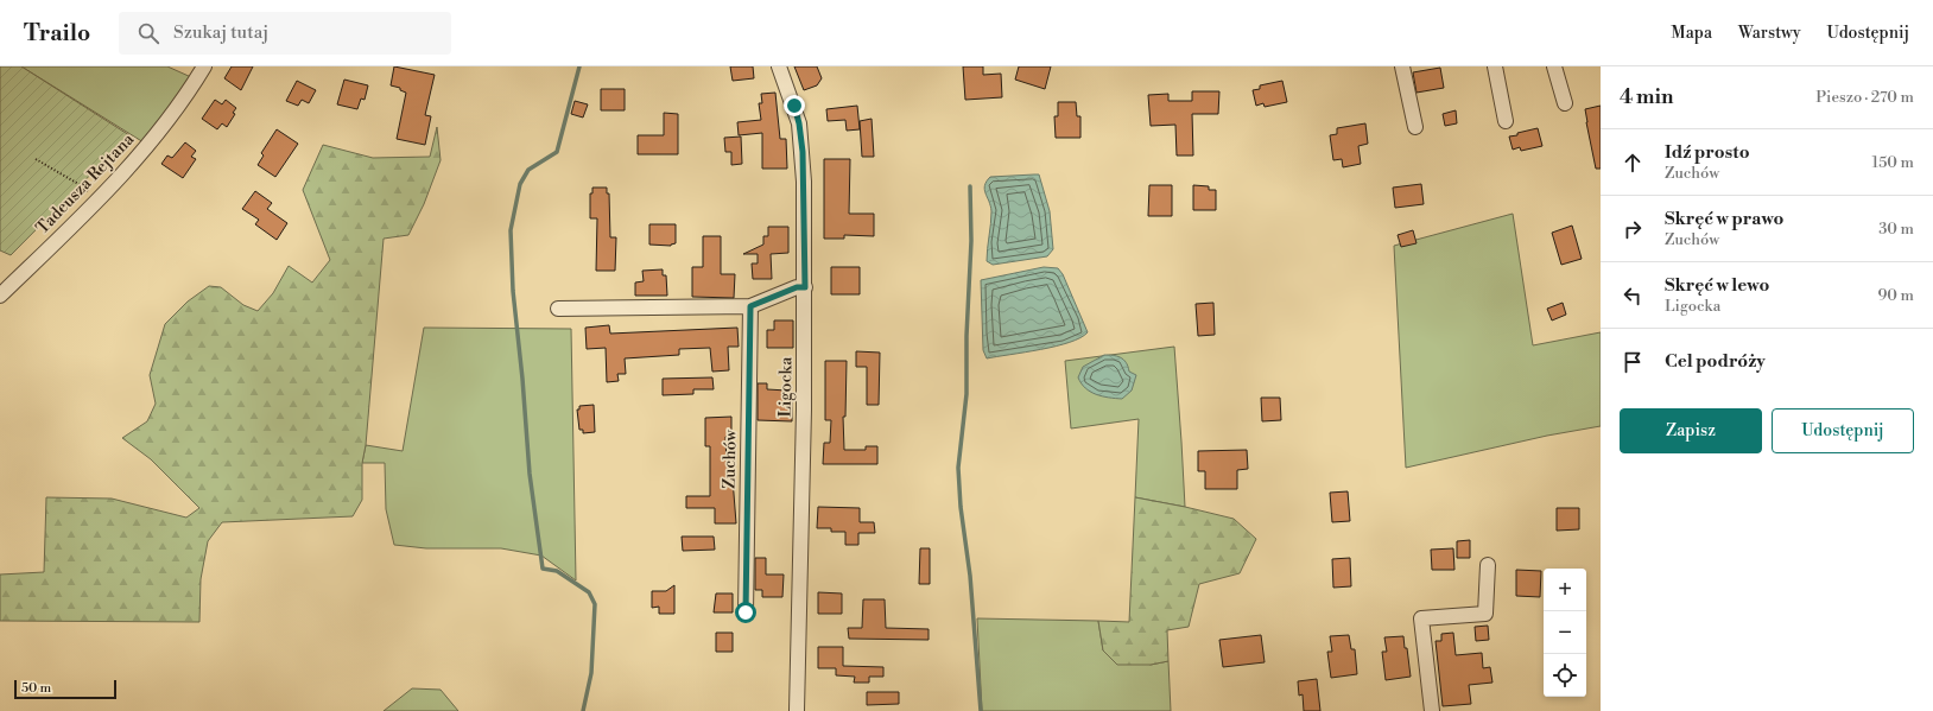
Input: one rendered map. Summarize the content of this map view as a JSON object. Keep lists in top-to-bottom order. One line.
{"streets":{"street":["Tadeusza Rejtana","Ligocka","Zuchów"]},"scale_bar":"50 m","page":{"header":"Trailo","search":"Szukaj tutaj","nav":["Mapa","Warstwy","Udostępnij"],"heading":["4 min","Pieszo · 270 m"],"list":[["Idź prosto","Zuchów","150 m"],["Skręć w prawo","Zuchów","30 m"],["Skręć w lewo","Ligocka","90 m"],"Cel podróży"],"buttons":["Zapisz","Udostępnij"],"map_buttons":["+","−"],"scale":"50 m"}}
